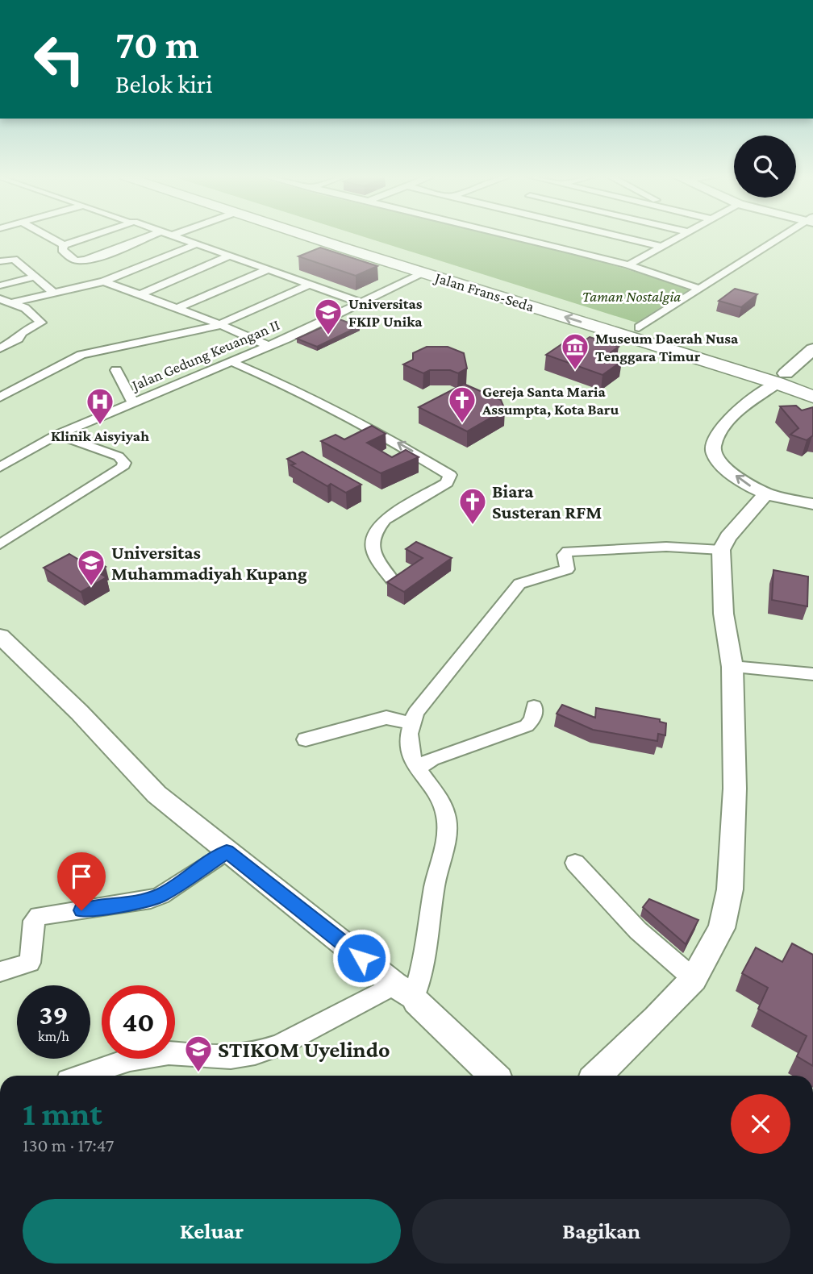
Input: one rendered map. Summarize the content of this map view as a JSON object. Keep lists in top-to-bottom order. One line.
{"streets":{"main road":["Jalan Frans-Seda"],"street":["Jalan Gedung Keuangan II"]},"crossings":[["Jalan Frans-Seda","Jalan Gedung Keuangan II"]],"parks":["Taman Nostalgia"],"places":{"school or university":["Universitas FKIP Unika","Universitas Muhammadiyah Kupang","STIKOM Uyelindo"],"museum":["Museum Daerah Nusa Tenggara Timur"],"church":["Gereja Santa Maria Assumpta, Kota Baru","Biara Susteran RFM"],"hospital":["Klinik Aisyiyah"]},"page":{"turn":["70 m","Belok kiri"],"speed":"39 km/h","limit":"40","heading":["1 mnt","130 m · 17:47"],"buttons":["Keluar","Bagikan"]}}
